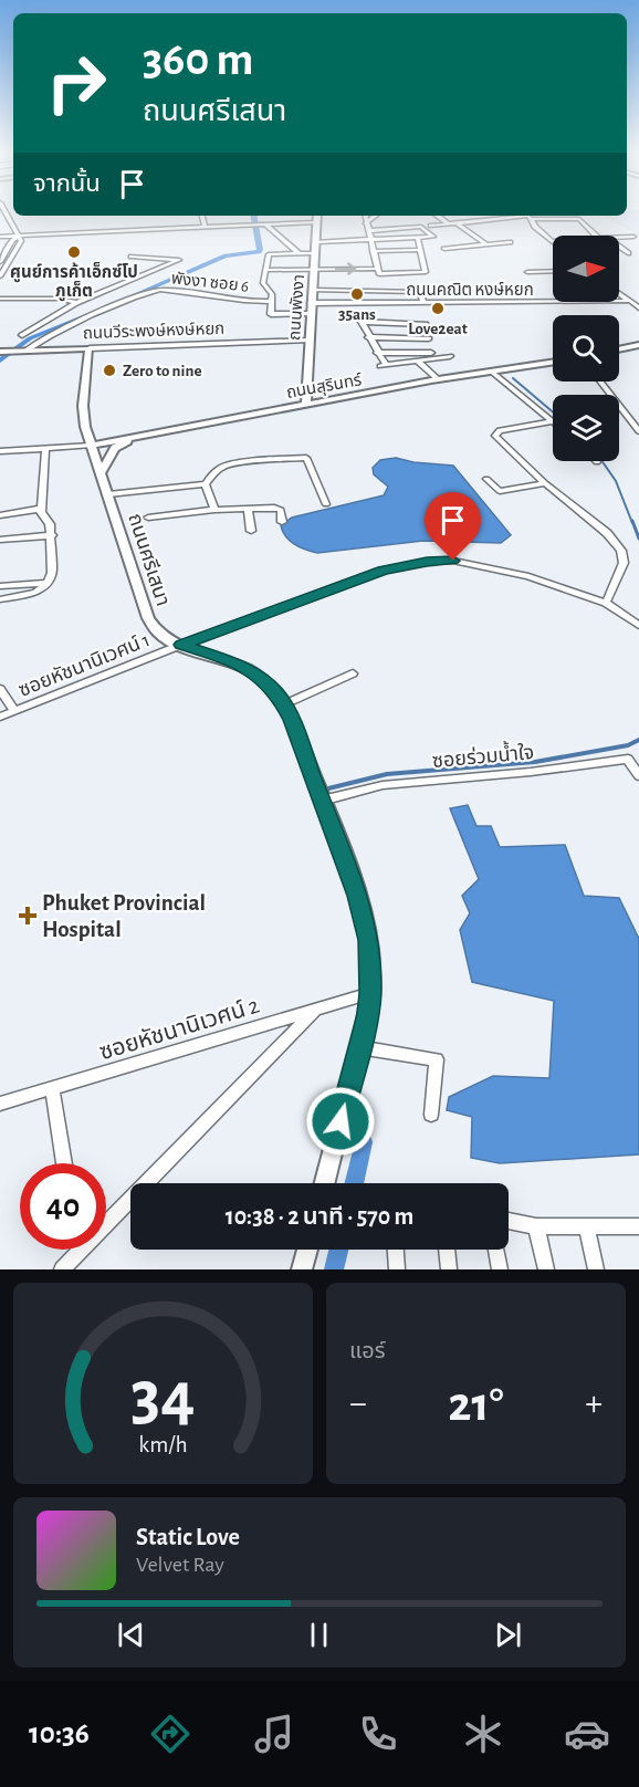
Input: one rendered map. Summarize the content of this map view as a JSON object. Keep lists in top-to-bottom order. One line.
{"streets":{"street":["พังงา ซอย 6","ถนนคณิต หงษ์หยก","ถนนพังงา","ถนนวีระพงษ์หงษ์หยก","ถนนสุรินทร์","ถนนศรีเสนา","ซอยหัชนานิเวศน์ 1","ซอยร่วมน้ำใจ","ซอยหัชนานิเวศน์ 2"]},"crossings":[["พังงา ซอย 6","ถนนพังงา"],["พังงา ซอย 6","ถนนวีระพงษ์หงษ์หยก"],["ถนนคณิต หงษ์หยก","ถนนพังงา"],["ถนนพังงา","ถนนวีระพงษ์หงษ์หยก"],["ถนนพังงา","ถนนสุรินทร์"],["ถนนวีระพงษ์หงษ์หยก","ถนนศรีเสนา"],["ถนนสุรินทร์","ถนนศรีเสนา"],["ถนนศรีเสนา","ซอยหัชนานิเวศน์ 1"],["ถนนศรีเสนา","ซอยร่วมน้ำใจ"],["ถนนศรีเสนา","ซอยหัชนานิเวศน์ 2"]],"places":{"other":["ศูนย์การค้าเอ็กซ์โป ภูเก็ต","35ans","Love2eat","Zero to nine"],"health":["Phuket Provincial Hospital"]},"north":"right","page":{"turn":["360 m","ถนนศรีเสนา"],"then":"จากนั้น","limit":"40","trip":"10:38 · 2 นาที · 570 m","tile":"แอร์","heat":["−","21°","+"],"song":["Static Love","Velvet Ray"],"tabs":"10:36","gauge":["34","km/h"]}}
